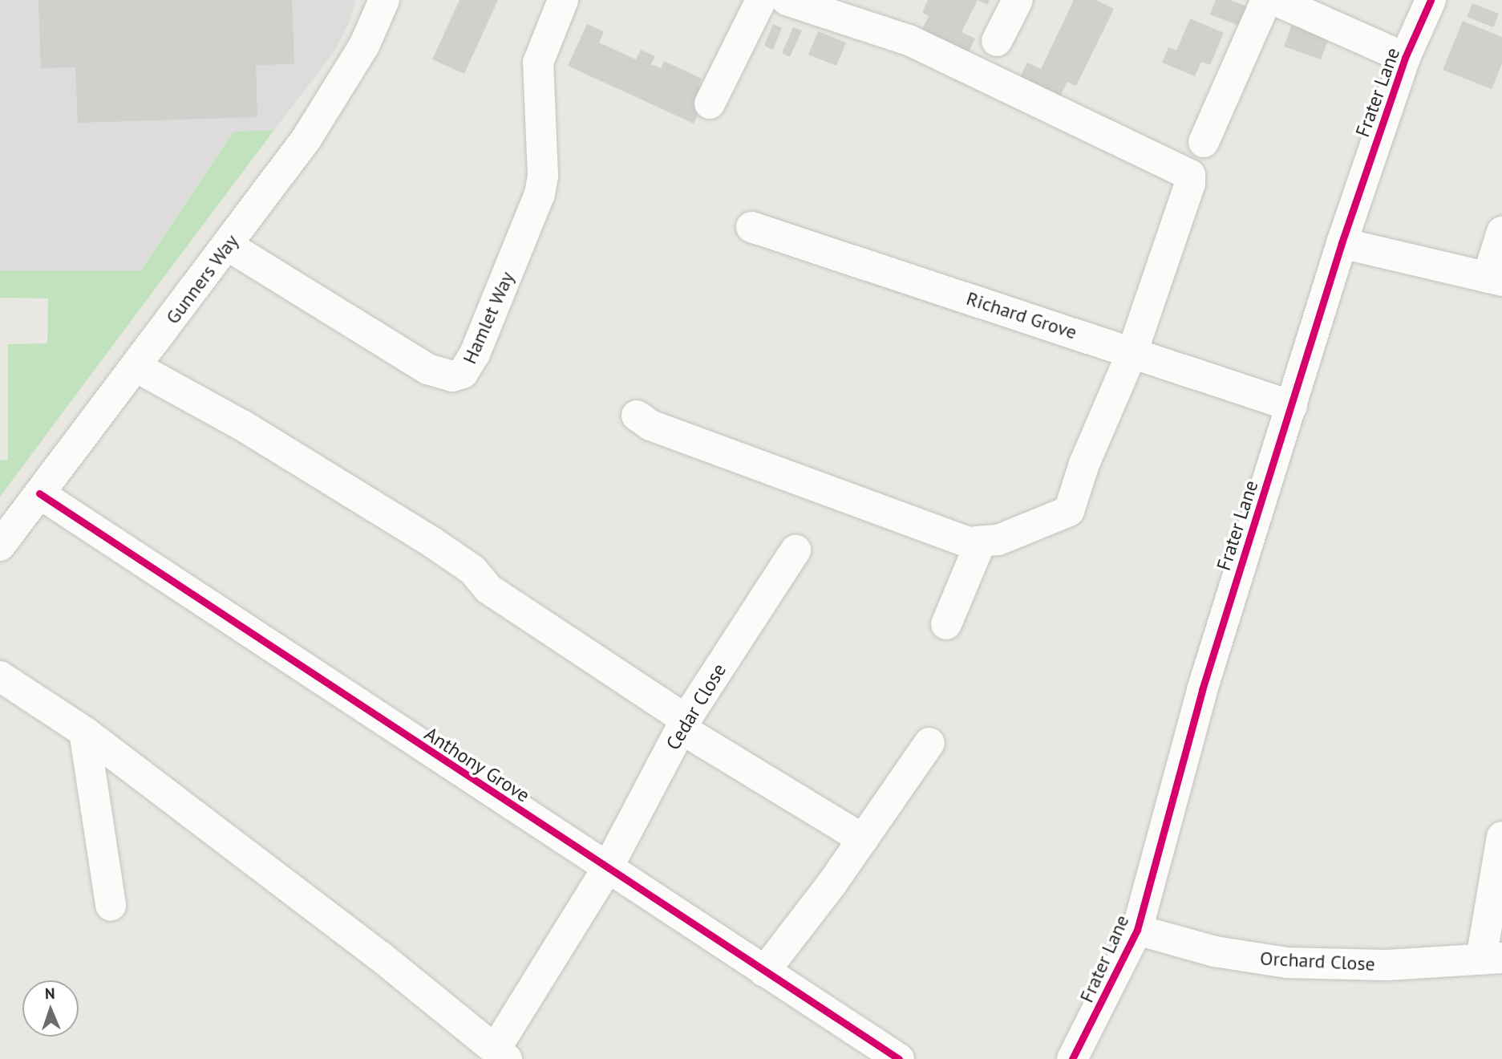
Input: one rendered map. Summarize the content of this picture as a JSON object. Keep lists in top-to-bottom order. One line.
{"streets":{"street":["Frater Lane","Gunners Way","Richard Grove","Hamlet Way","Cedar Close","Anthony Grove","Orchard Close"]},"crossings":[["Frater Lane","Richard Grove"],["Frater Lane","Orchard Close"],["Gunners Way","Hamlet Way"],["Gunners Way","Anthony Grove"],["Cedar Close","Anthony Grove"]],"north":"top"}
